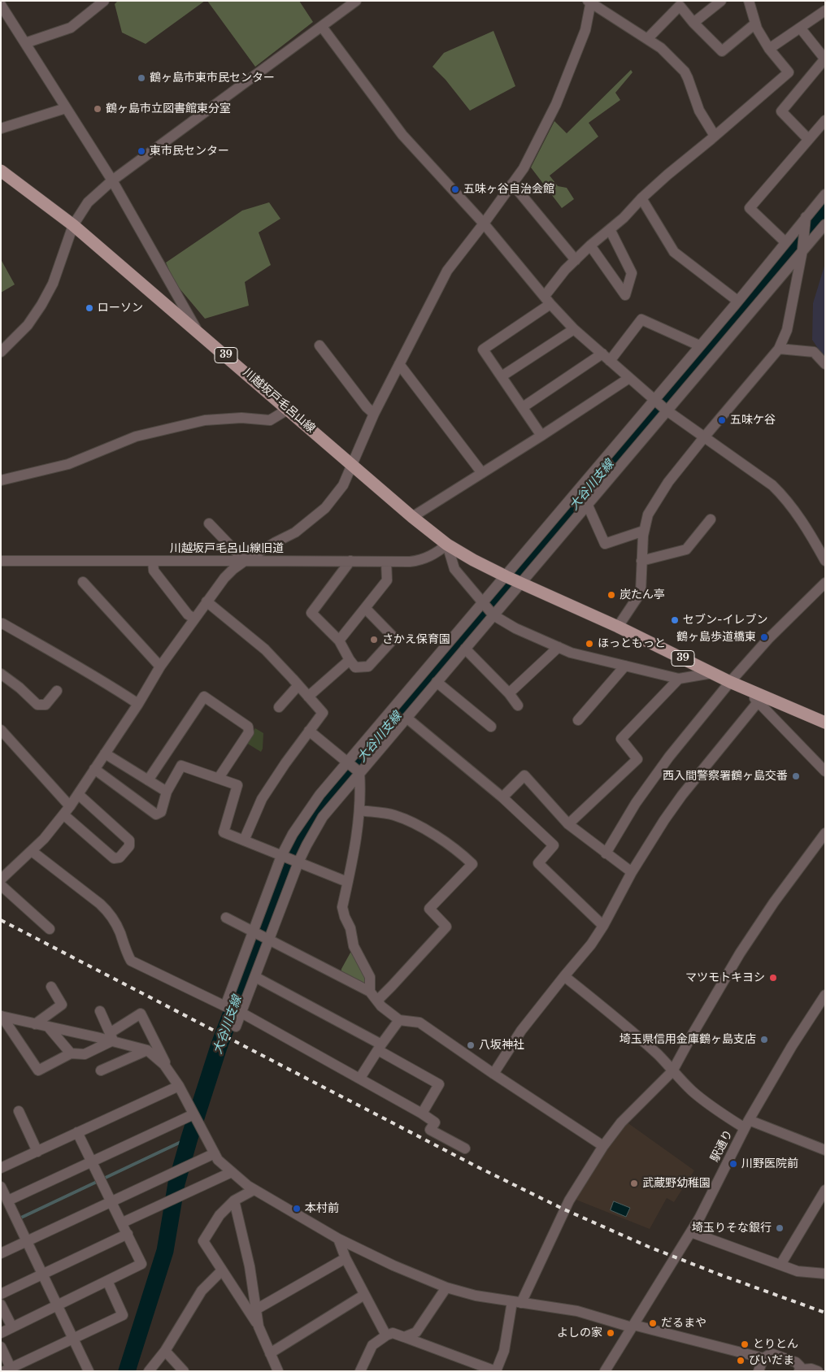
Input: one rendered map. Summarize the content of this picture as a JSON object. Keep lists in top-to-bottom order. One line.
{"streets":{"main road":["39","川越坂戸毛呂山線"],"street":["川越坂戸毛呂山線旧道","駅通り"]},"crossings":[["39","川越坂戸毛呂山線"],["川越坂戸毛呂山線","川越坂戸毛呂山線旧道"]],"water":["大谷川支線"],"places":["鶴ヶ島市東市民センター","鶴ヶ島市立図書館東分室","東市民センター","五味ヶ谷自治会館","ローソン","五味ケ谷","炭たん亭","セブン-イレブン","鶴ヶ島歩道橋東","さかえ保育園","ほっともっと","西入間警察署鶴ヶ島交番","マツモトキヨシ","埼玉県信用金庫鶴ヶ島支店","八坂神社","川野医院前","武蔵野幼稚園","本村前","埼玉りそな銀行","だるまや","よしの家","とりとん","びいだま"]}
